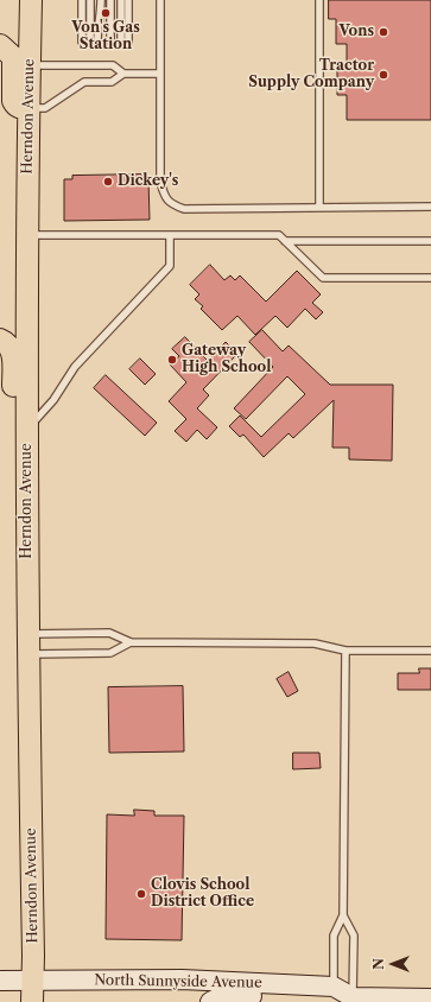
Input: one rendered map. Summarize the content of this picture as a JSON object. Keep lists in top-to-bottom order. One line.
{"streets":{"main road":["Herndon Avenue","North Sunnyside Avenue"]},"crossings":[["Herndon Avenue","North Sunnyside Avenue"]],"places":["Von's Gas Station","Vons","Tractor Supply Company","Dickey's","Gateway High School","Clovis School District Office"],"north":"left"}
